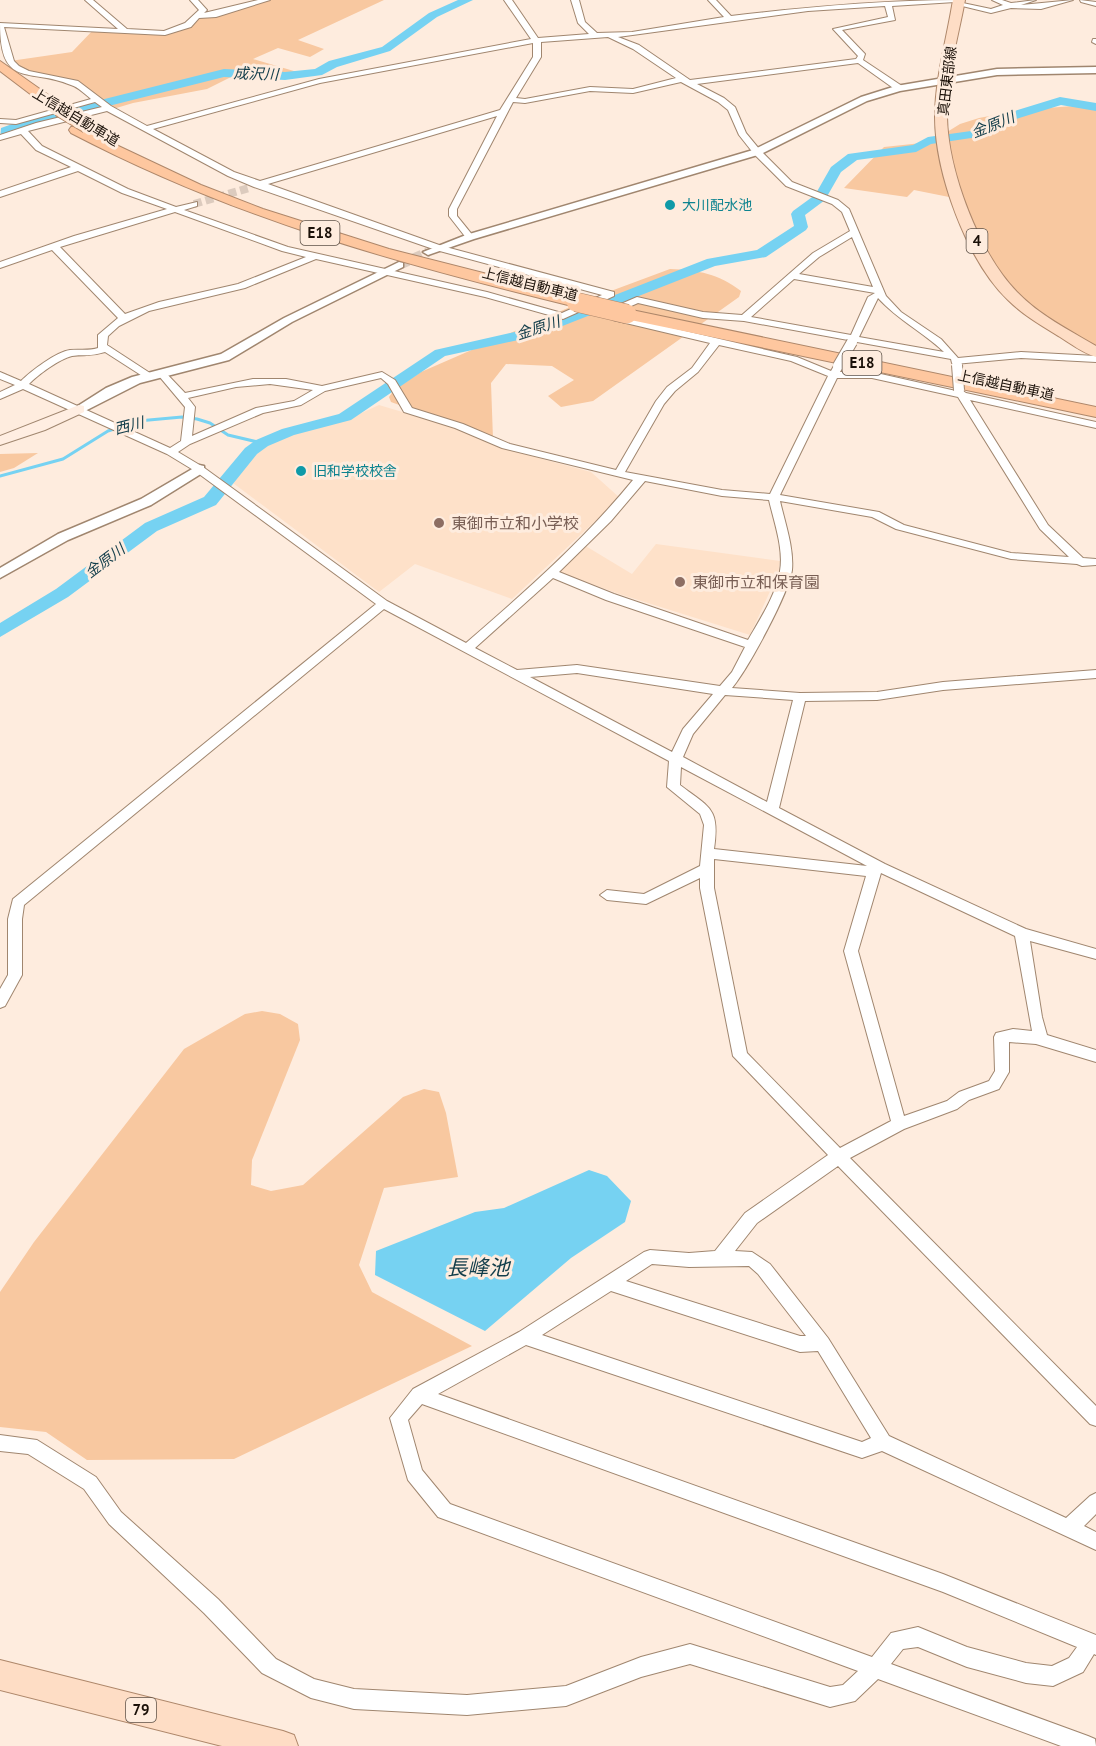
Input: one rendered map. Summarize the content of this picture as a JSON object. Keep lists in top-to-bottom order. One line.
{"streets":{"highway":["上信越自動車道","E18"],"main road":["真田東部線","4","79"]},"water":["成沢川","金原川","西川","長峰池"],"places":["大川配水池","旧和学校校舎","東御市立和小学校","東御市立和保育園"]}
